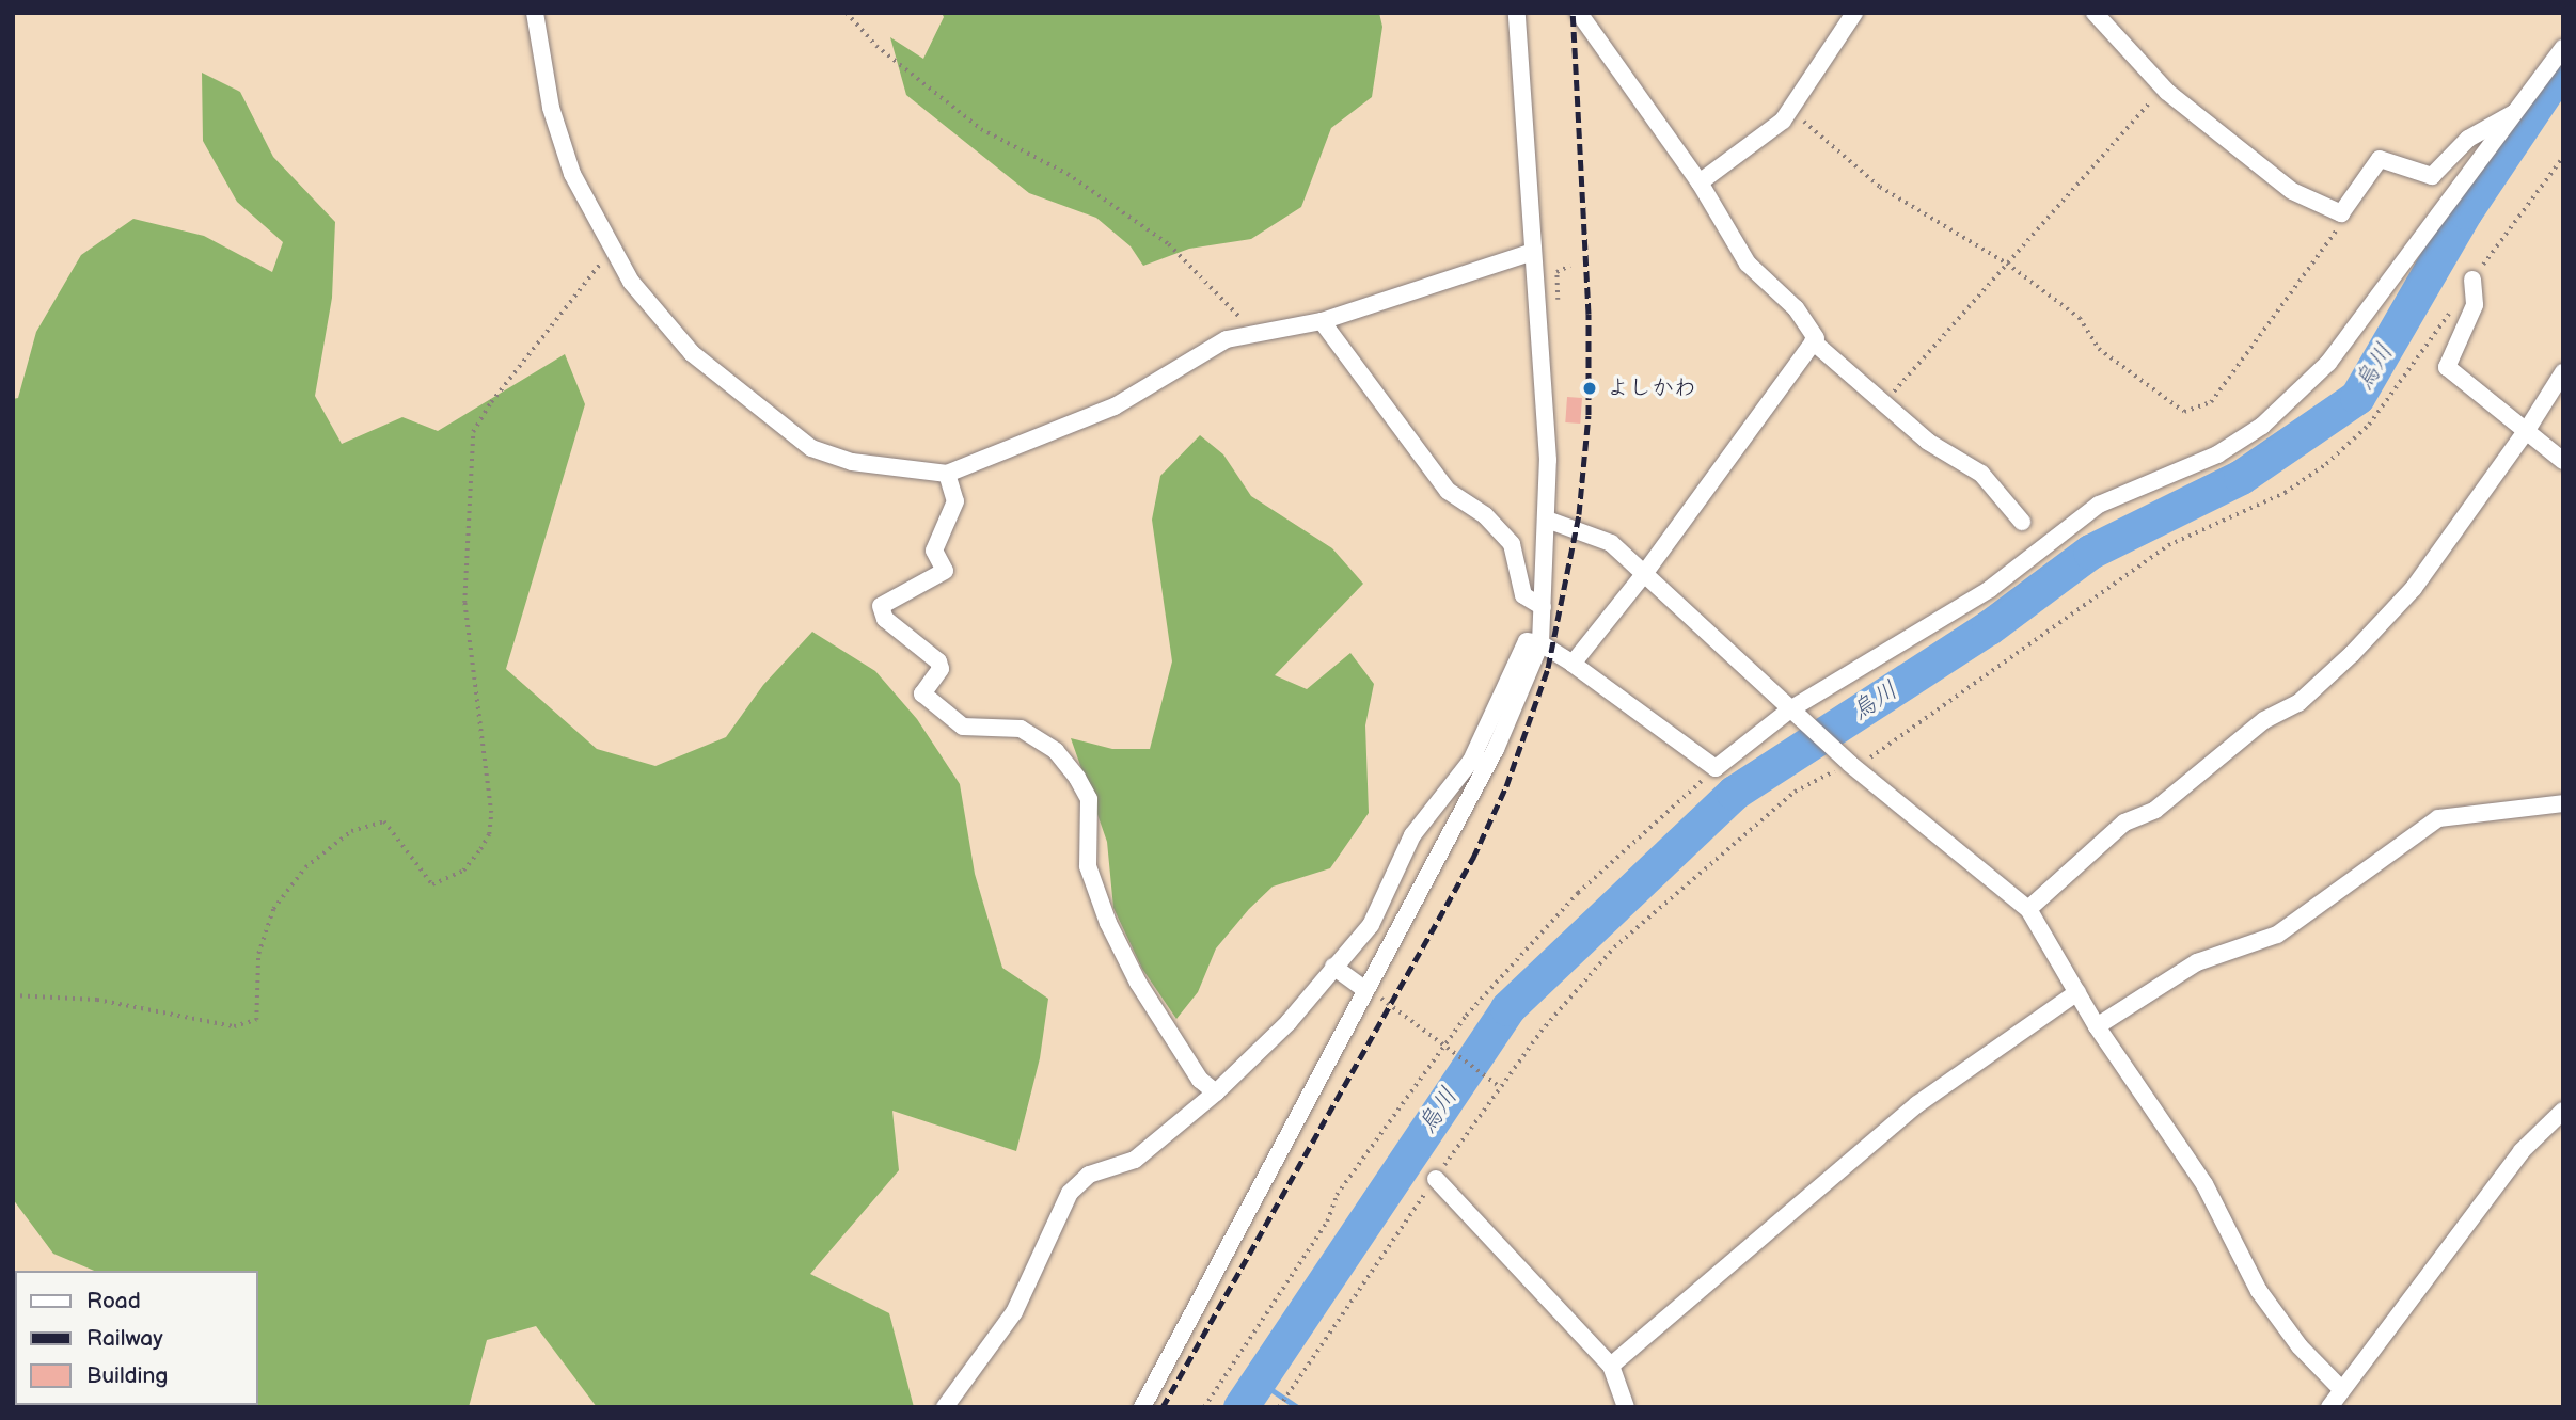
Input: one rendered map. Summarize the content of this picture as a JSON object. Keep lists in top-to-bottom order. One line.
{"water":["烏川"],"places":["よしかわ"],"legend":["Road","Railway","Building"]}
